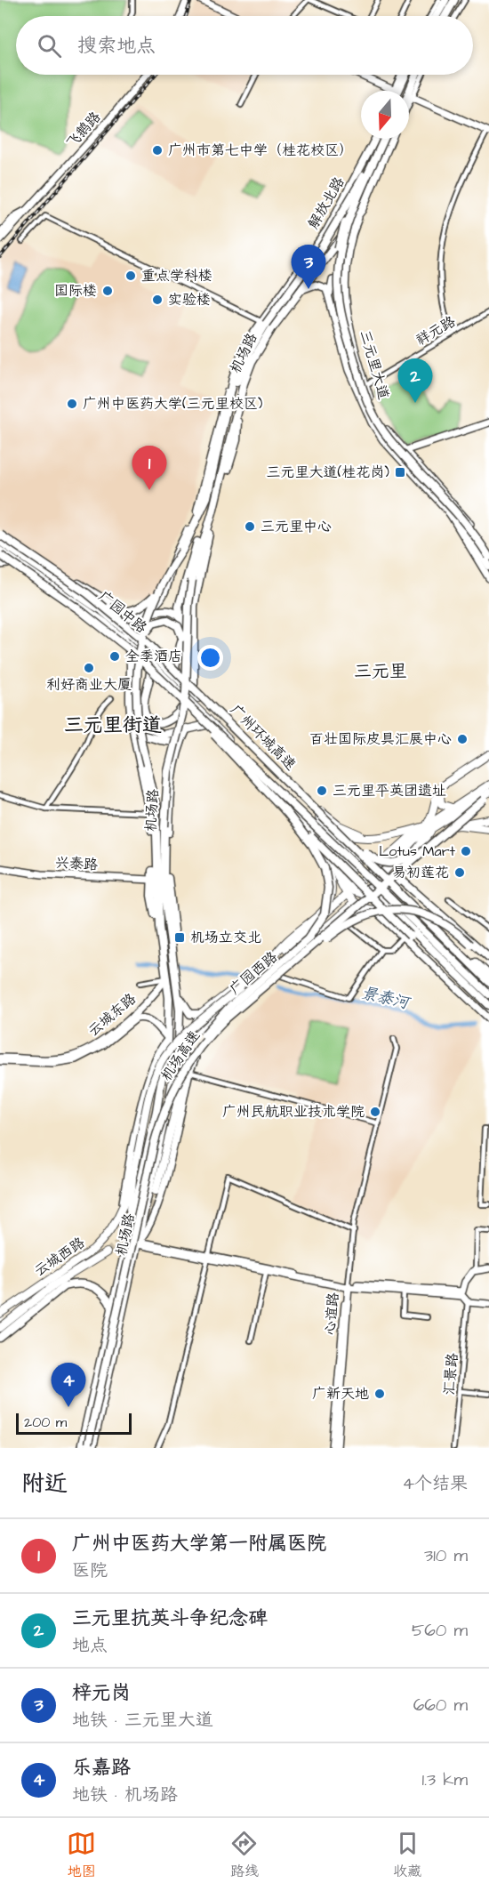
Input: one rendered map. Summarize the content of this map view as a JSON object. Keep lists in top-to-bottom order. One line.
{"streets":{"highway":["解放北路","机场路","广园中路","广州环城高速","机场高速"],"main road":["广园西路","云城西路"],"street":["飞鹅路","祥元路","三元里大道","兴泰路","云城东路","心谊路","汇景路"]},"crossings":[["解放北路","机场路"],["祥元路","三元里大道"],["机场路","三元里大道"],["机场路","广州环城高速"],["机场路","云城东路"],["广园西路","机场高速"],["广园西路","云城西路"]],"districts":["三元里","三元里街道"],"water":["景泰河"],"places":{"other":["广州市第七中学（桂花校区）","重点学科楼","国际楼","实验楼","广州中医药大学(三元里校区)","三元里中心","全季酒店","利好商业大厦","百壮国际皮具汇展中心","三元里平英团遗址","Lotus Mart","易初莲花","广州民航职业技术学院","广新天地"],"transit":["三元里大道(桂花岗)","机场立交北"]},"scale_bar":"200 m","north":"bottom","page":{"search":"搜索地点","pins":["3","2","1","4"],"scale":"200 m","heading":["附近","4个结果"],"list":[{"mark":"1","name":"广州中医药大学第一附属医院","note":"医院","value":"310 m"},{"mark":"2","name":"三元里抗英斗争纪念碑","note":"地点","value":"560 m"},{"mark":"3","name":"梓元岗","note":"地铁 · 三元里大道","value":"660 m"},{"mark":"4","name":"乐嘉路","note":"地铁 · 机场路","value":"1.3 km"}],"nav":["地图","路线","收藏"]}}
